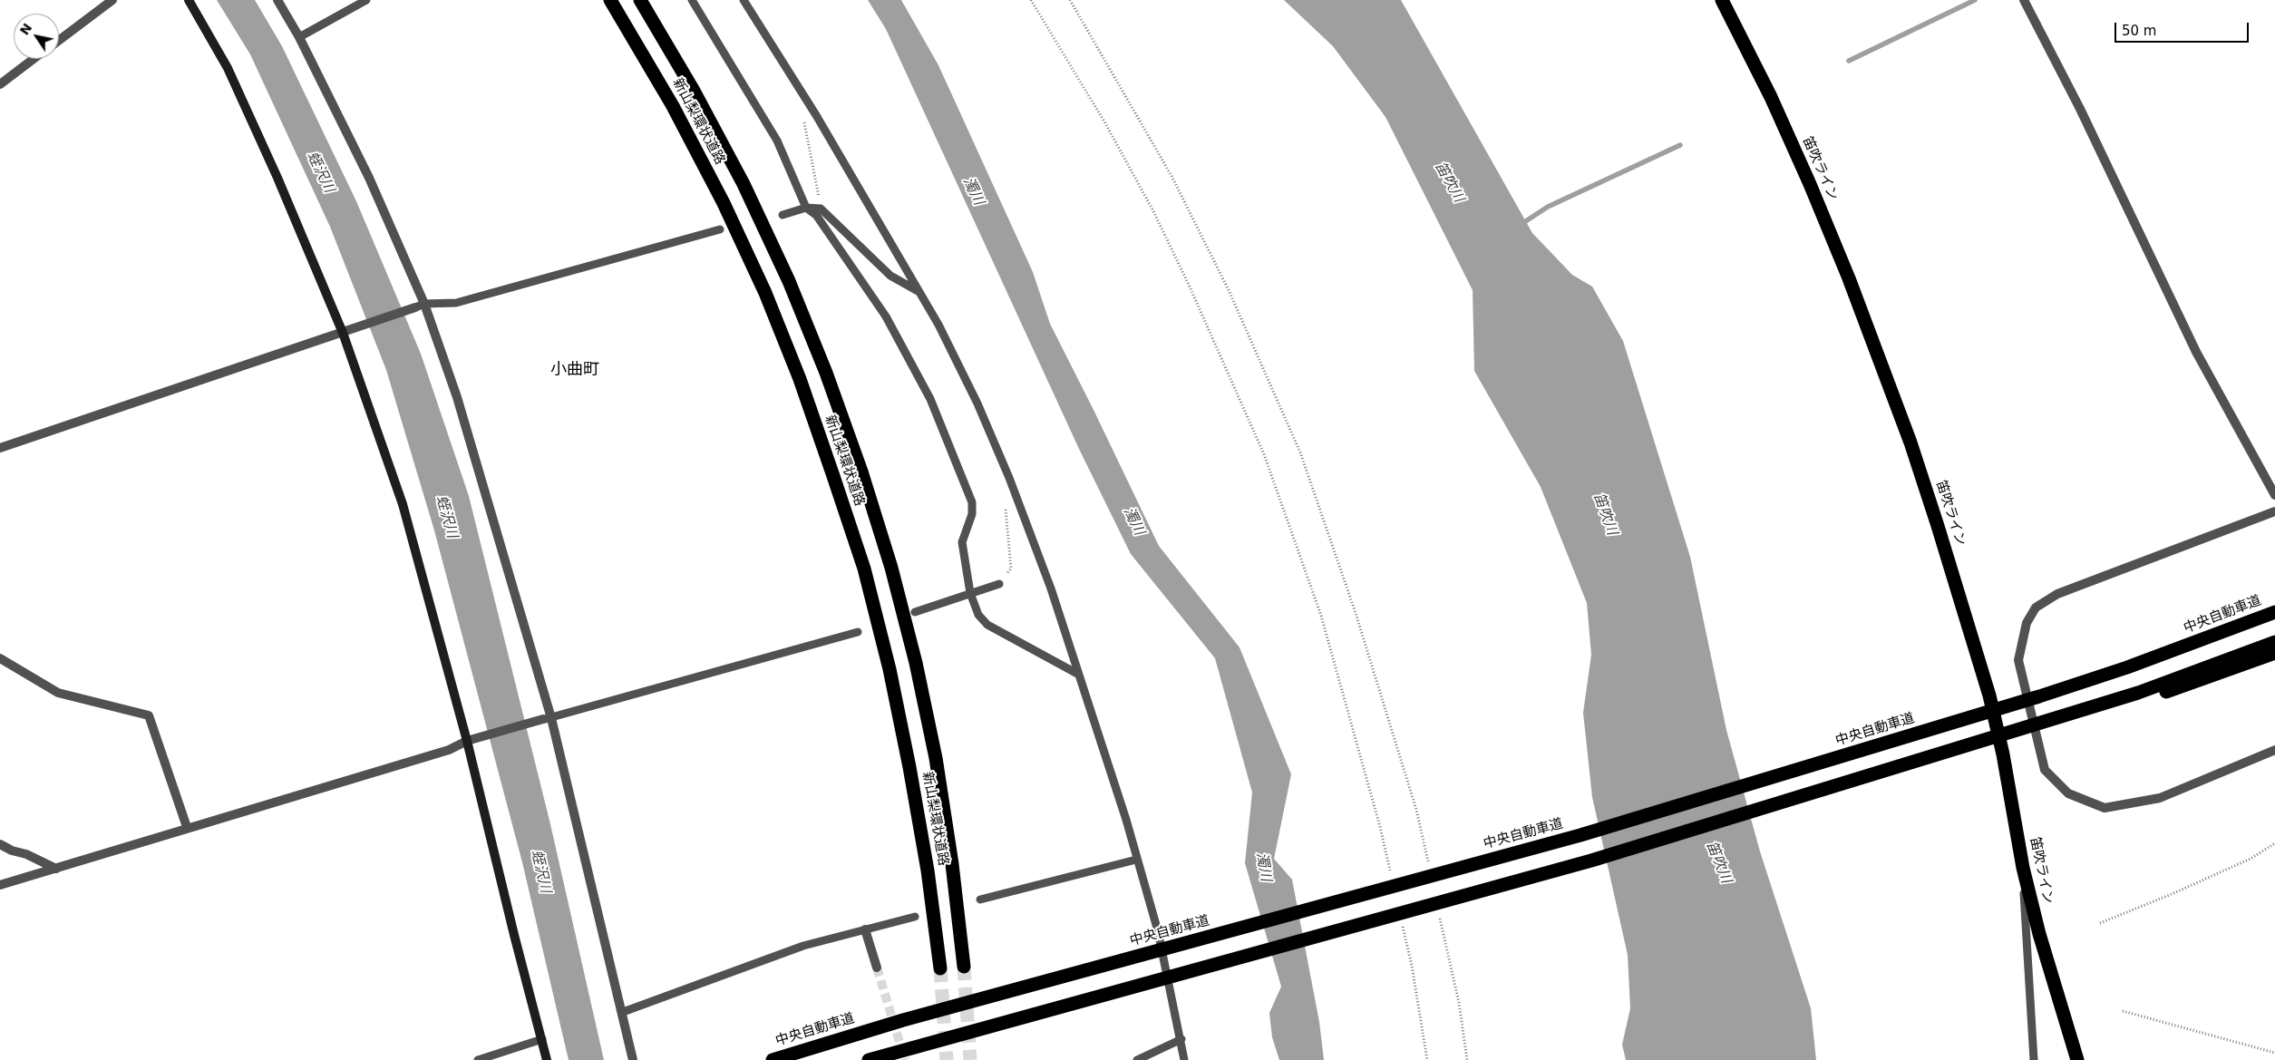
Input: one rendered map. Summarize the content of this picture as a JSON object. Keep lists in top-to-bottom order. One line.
{"streets":{"highway":["新山梨環状道路","笛吹ライン","中央自動車道"]},"districts":["小曲町"],"water":["蛭沢川","笛吹川","濁川"],"scale_bar":"50 m","north":"top left"}
